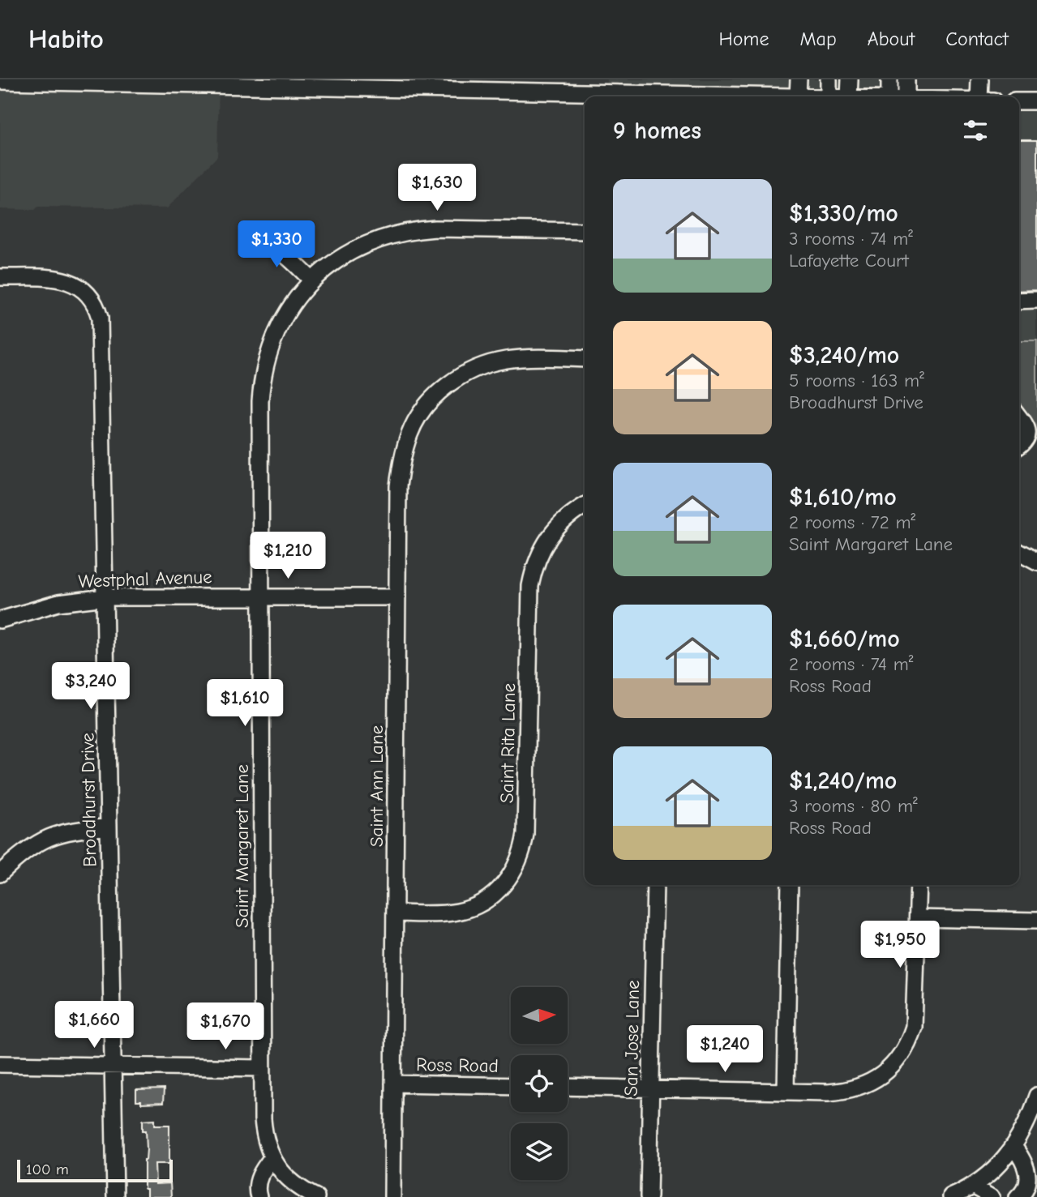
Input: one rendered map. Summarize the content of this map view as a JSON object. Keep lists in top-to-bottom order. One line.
{"streets":{"street":["Westphal Avenue","Saint Rita Lane","Saint Ann Lane","Broadhurst Drive","Saint Margaret Lane","San Jose Lane","Ross Road"]},"crossings":[["Westphal Avenue","Saint Ann Lane"],["Westphal Avenue","Broadhurst Drive"],["Westphal Avenue","Saint Margaret Lane"],["Saint Rita Lane","Saint Ann Lane"],["Saint Ann Lane","Ross Road"]],"scale_bar":"100 m","north":"right","page":{"header":"Habito","nav":["Home","Map","About","Contact"],"heading":"9 homes","price":["$1,630","$1,330","$1,210","$3,240","$1,610","$1,950","$1,660","$1,670","$1,240"],"list":[{"name":"$1,330/mo","note":"3 rooms · 74 m² · Lafayette Court"},{"name":"$3,240/mo","note":"5 rooms · 163 m² · Broadhurst Drive"},{"name":"$1,610/mo","note":"2 rooms · 72 m² · Saint Margaret Lane"},{"name":"$1,660/mo","note":"2 rooms · 74 m² · Ross Road"},{"name":"$1,240/mo","note":"3 rooms · 80 m² · Ross Road"}],"scale":"100 m"}}
